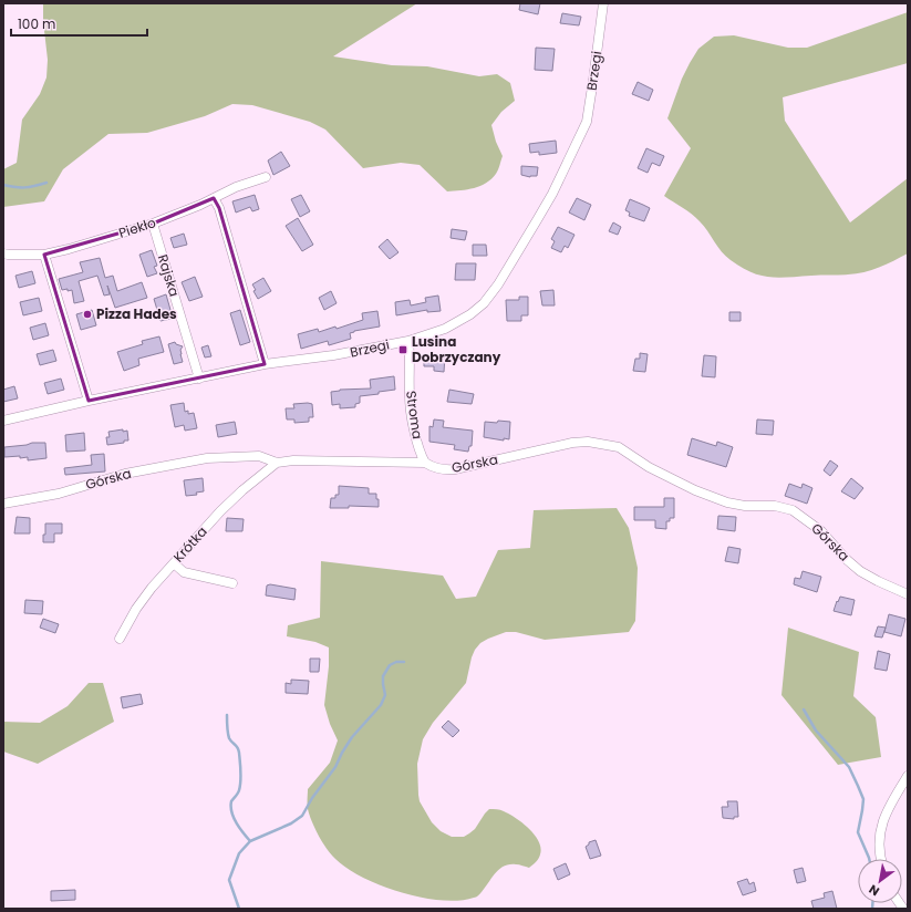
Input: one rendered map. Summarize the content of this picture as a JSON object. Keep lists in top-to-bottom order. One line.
{"streets":{"street":["Brzegi","Piekło","Rajska","Stroma","Górska","Krótka"]},"crossings":[["Brzegi","Rajska"],["Brzegi","Stroma"],["Piekło","Rajska"],["Stroma","Górska"],["Górska","Krótka"]],"places":{"other":["Pizza Hades"],"transit":["Lusina Dobrzyczany"]},"scale_bar":"100 m","north":"bottom left"}
